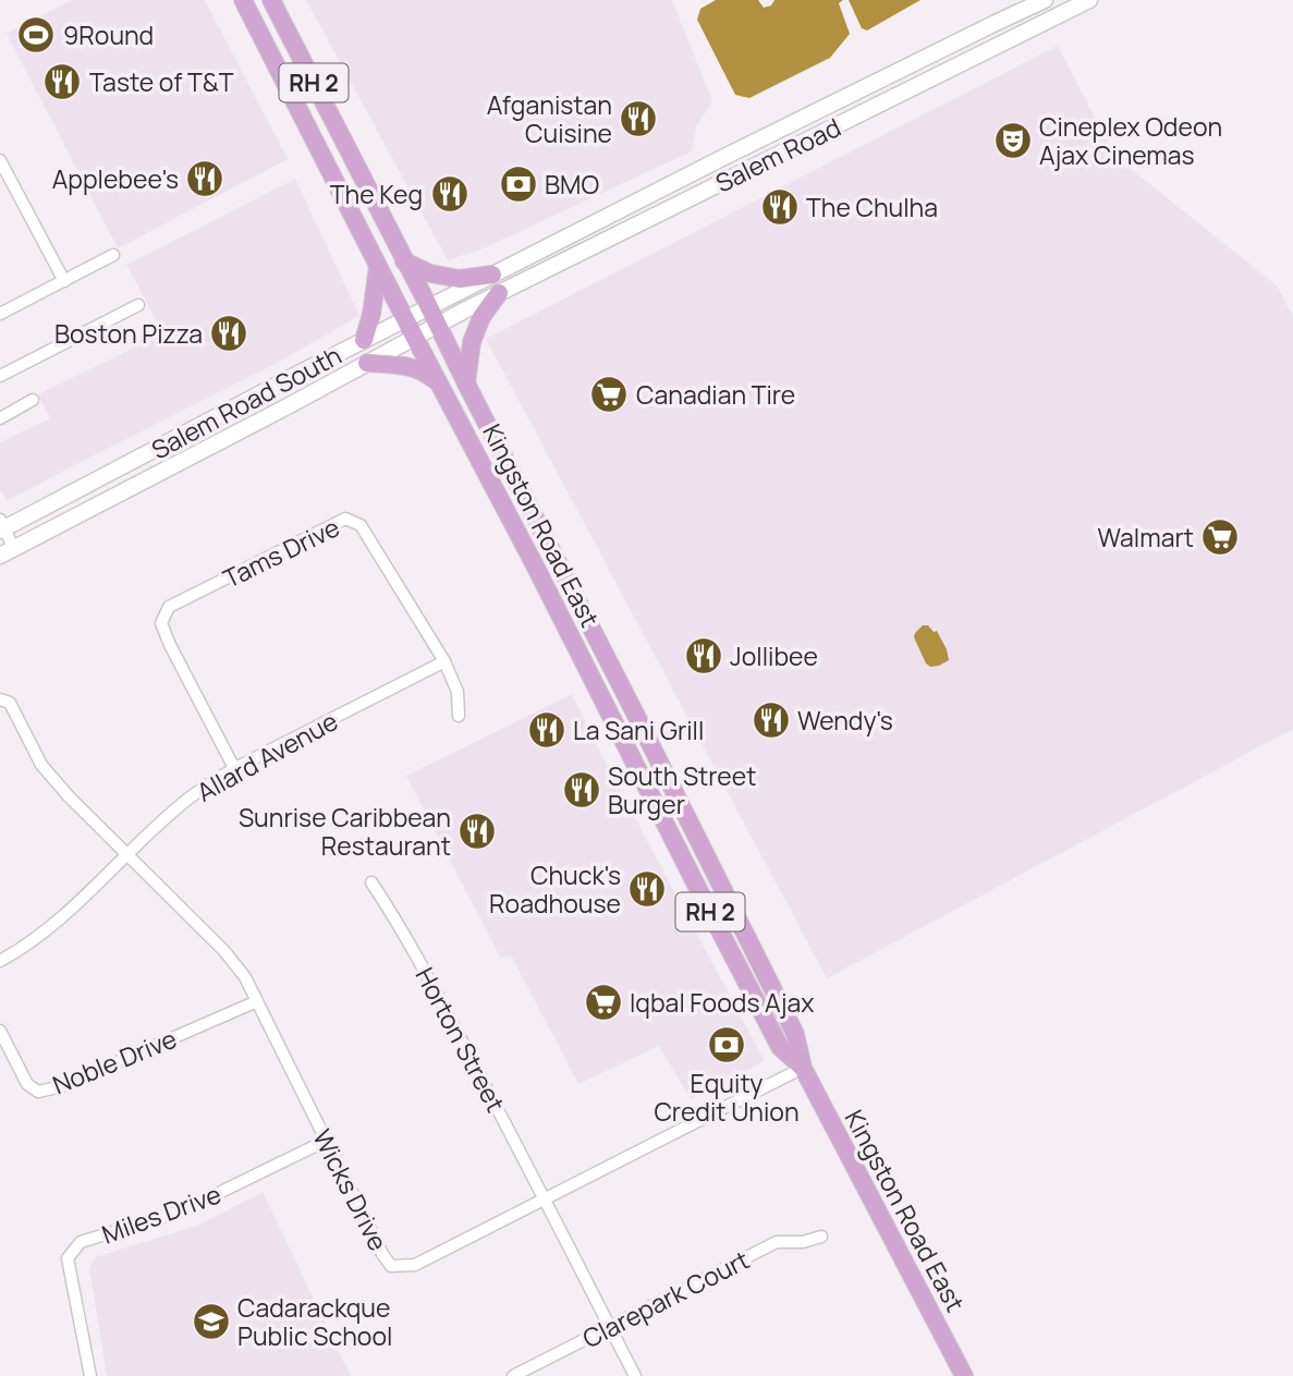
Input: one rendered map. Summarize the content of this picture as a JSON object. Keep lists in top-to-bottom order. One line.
{"streets":{"main road":["RH 2","Salem Road","Salem Road South","Kingston Road East"],"street":["Tams Drive","Allard Avenue","Horton Street","Noble Drive","Wicks Drive","Miles Drive","Clarepark Court"]},"crossings":[["Salem Road","Salem Road South"],["Salem Road South","Kingston Road East"],["Kingston Road East","Wicks Drive"],["Tams Drive","Allard Avenue"],["Allard Avenue","Wicks Drive"],["Horton Street","Wicks Drive"],["Horton Street","Clarepark Court"],["Noble Drive","Wicks Drive"],["Wicks Drive","Miles Drive"]],"places":{"sports":["9Round"],"restaurant":["Taste of T&T","Afganistan Cuisine","Applebee's","The Keg","The Chulha","Boston Pizza","Jollibee","Wendy's","La Sani Grill","South Street Burger","Sunrise Caribbean Restaurant","Chuck's Roadhouse"],"theatre":["Cineplex Odeon Ajax Cinemas"],"bank":["BMO","Equity Credit Union"],"supermarket":["Canadian Tire","Walmart","Iqbal Foods Ajax"],"school or university":["Cadarackque Public School"]}}
